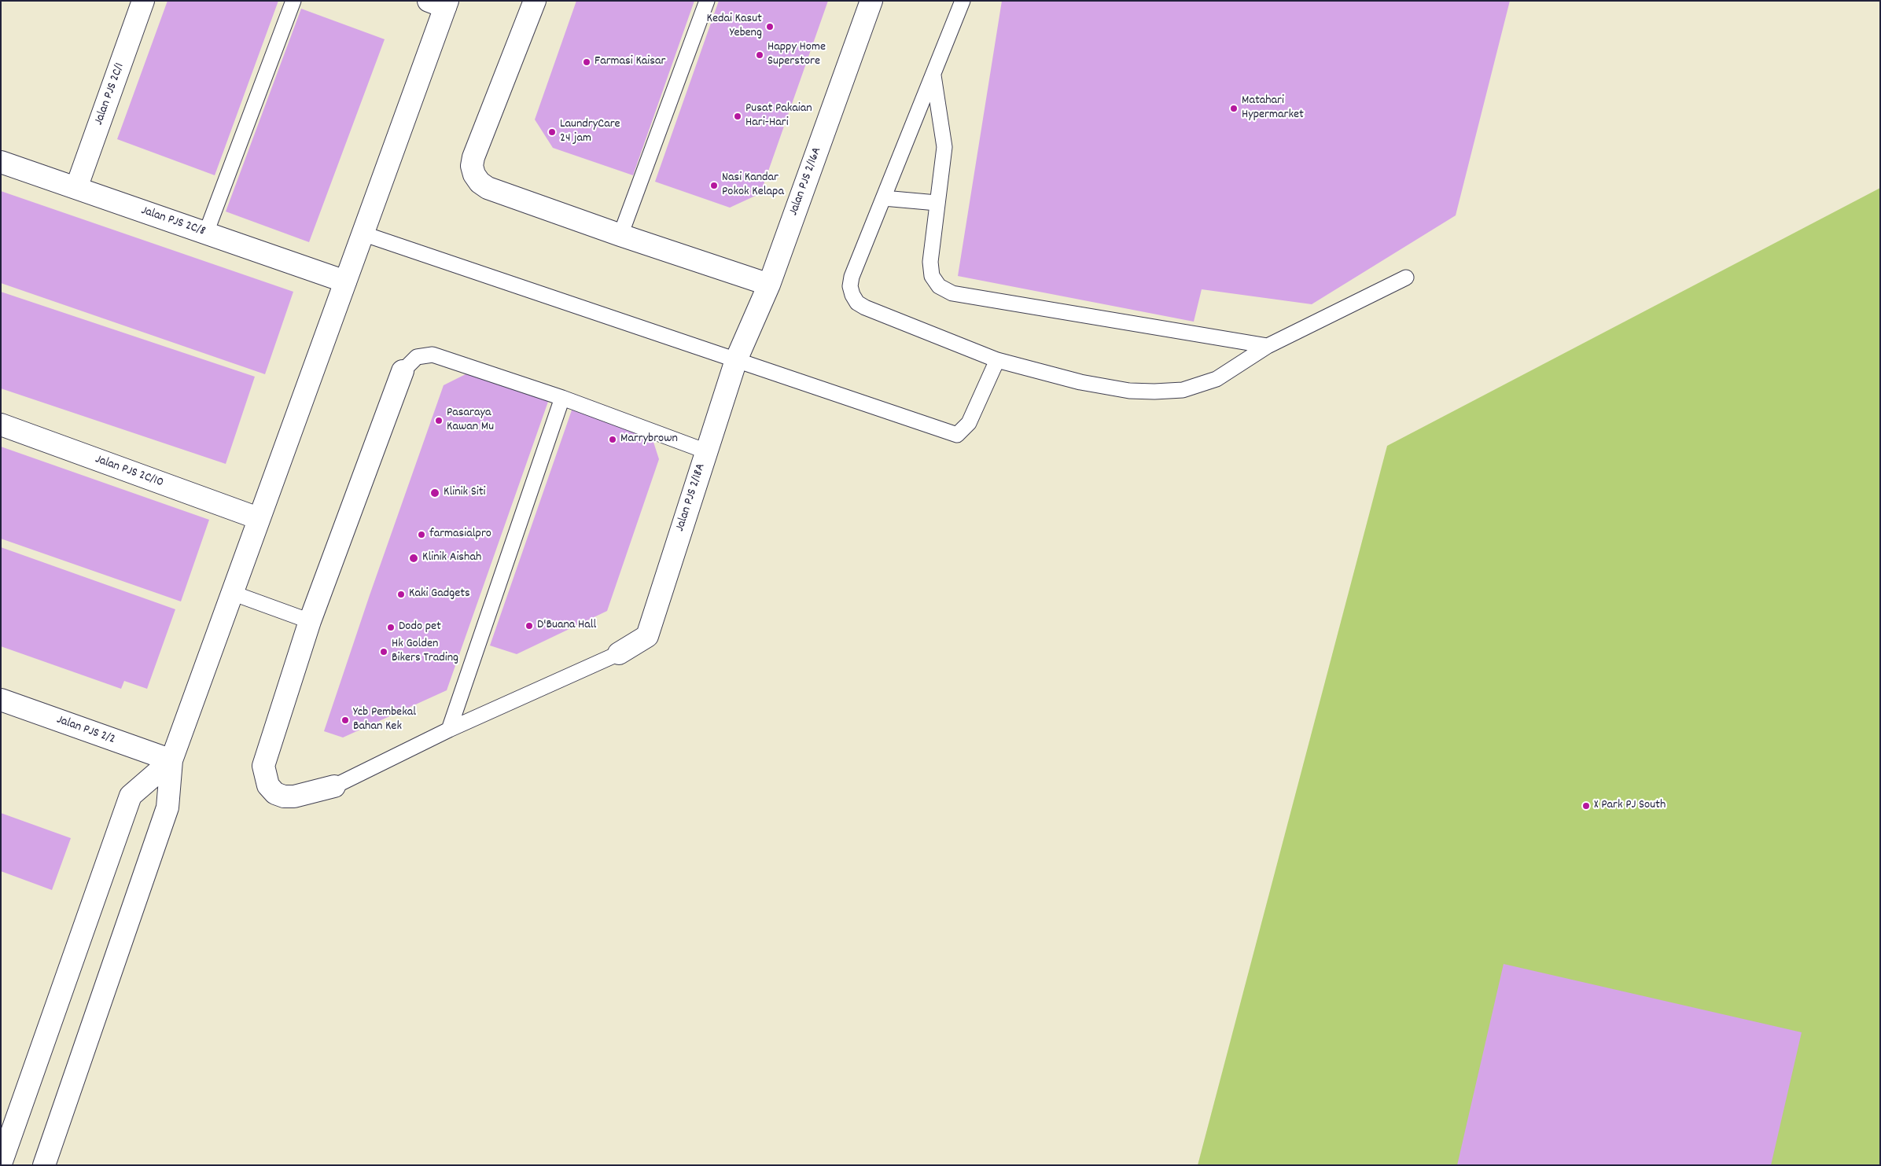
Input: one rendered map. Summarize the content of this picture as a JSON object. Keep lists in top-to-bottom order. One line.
{"streets":{"street":["Jalan PJS 2C/1","Jalan PJS 2/16A","Jalan PJS 2C/8","Jalan PJS 2C/10","Jalan PJS 2/18A","Jalan PJS 2/2"]},"crossings":[["Jalan PJS 2C/1","Jalan PJS 2C/8"],["Jalan PJS 2/16A","Jalan PJS 2/18A"]],"places":["Kedai Kasut Yebeng","Happy Home Superstore","Farmasi Kaisar","Matahari Hypermarket","Pusat Pakaian Hari-Hari","LaundryCare 24 jam","Nasi Kandar Pokok Kelapa","Pasaraya Kawan Mu","Marrybrown","Klinik Siti","farmasialpro","Klinik Aishah","Kaki Gadgets","D'Buana Hall","Dodo pet","Hk Golden Bikers Trading","Ycb Pembekal Bahan Kek","X Park PJ South"]}
